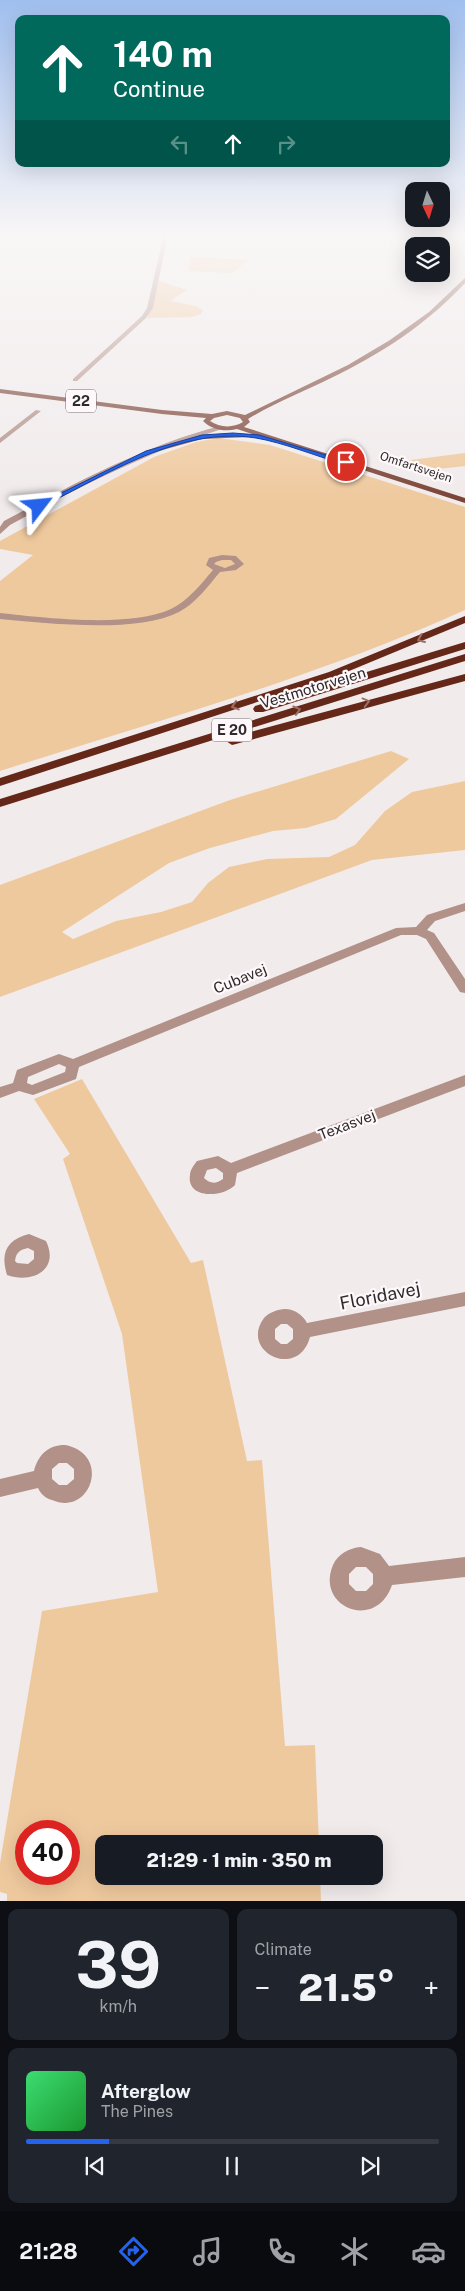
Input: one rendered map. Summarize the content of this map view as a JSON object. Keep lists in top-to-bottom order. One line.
{"streets":{"highway":["Vestmotorvejen","E 20"],"main road":["22","Omfartsvejen"],"street":["Cubavej","Texasvej","Floridavej"]},"crossings":[["22","Omfartsvejen"]],"north":"bottom","page":{"turn":["140 m","Continue"],"limit":"40","trip":"21:29 · 1 min · 350 m","tile":[["39","km/h"],"Climate"],"heat":["−","21.5°","+"],"song":["Afterglow","The Pines"],"tabs":"21:28"}}
